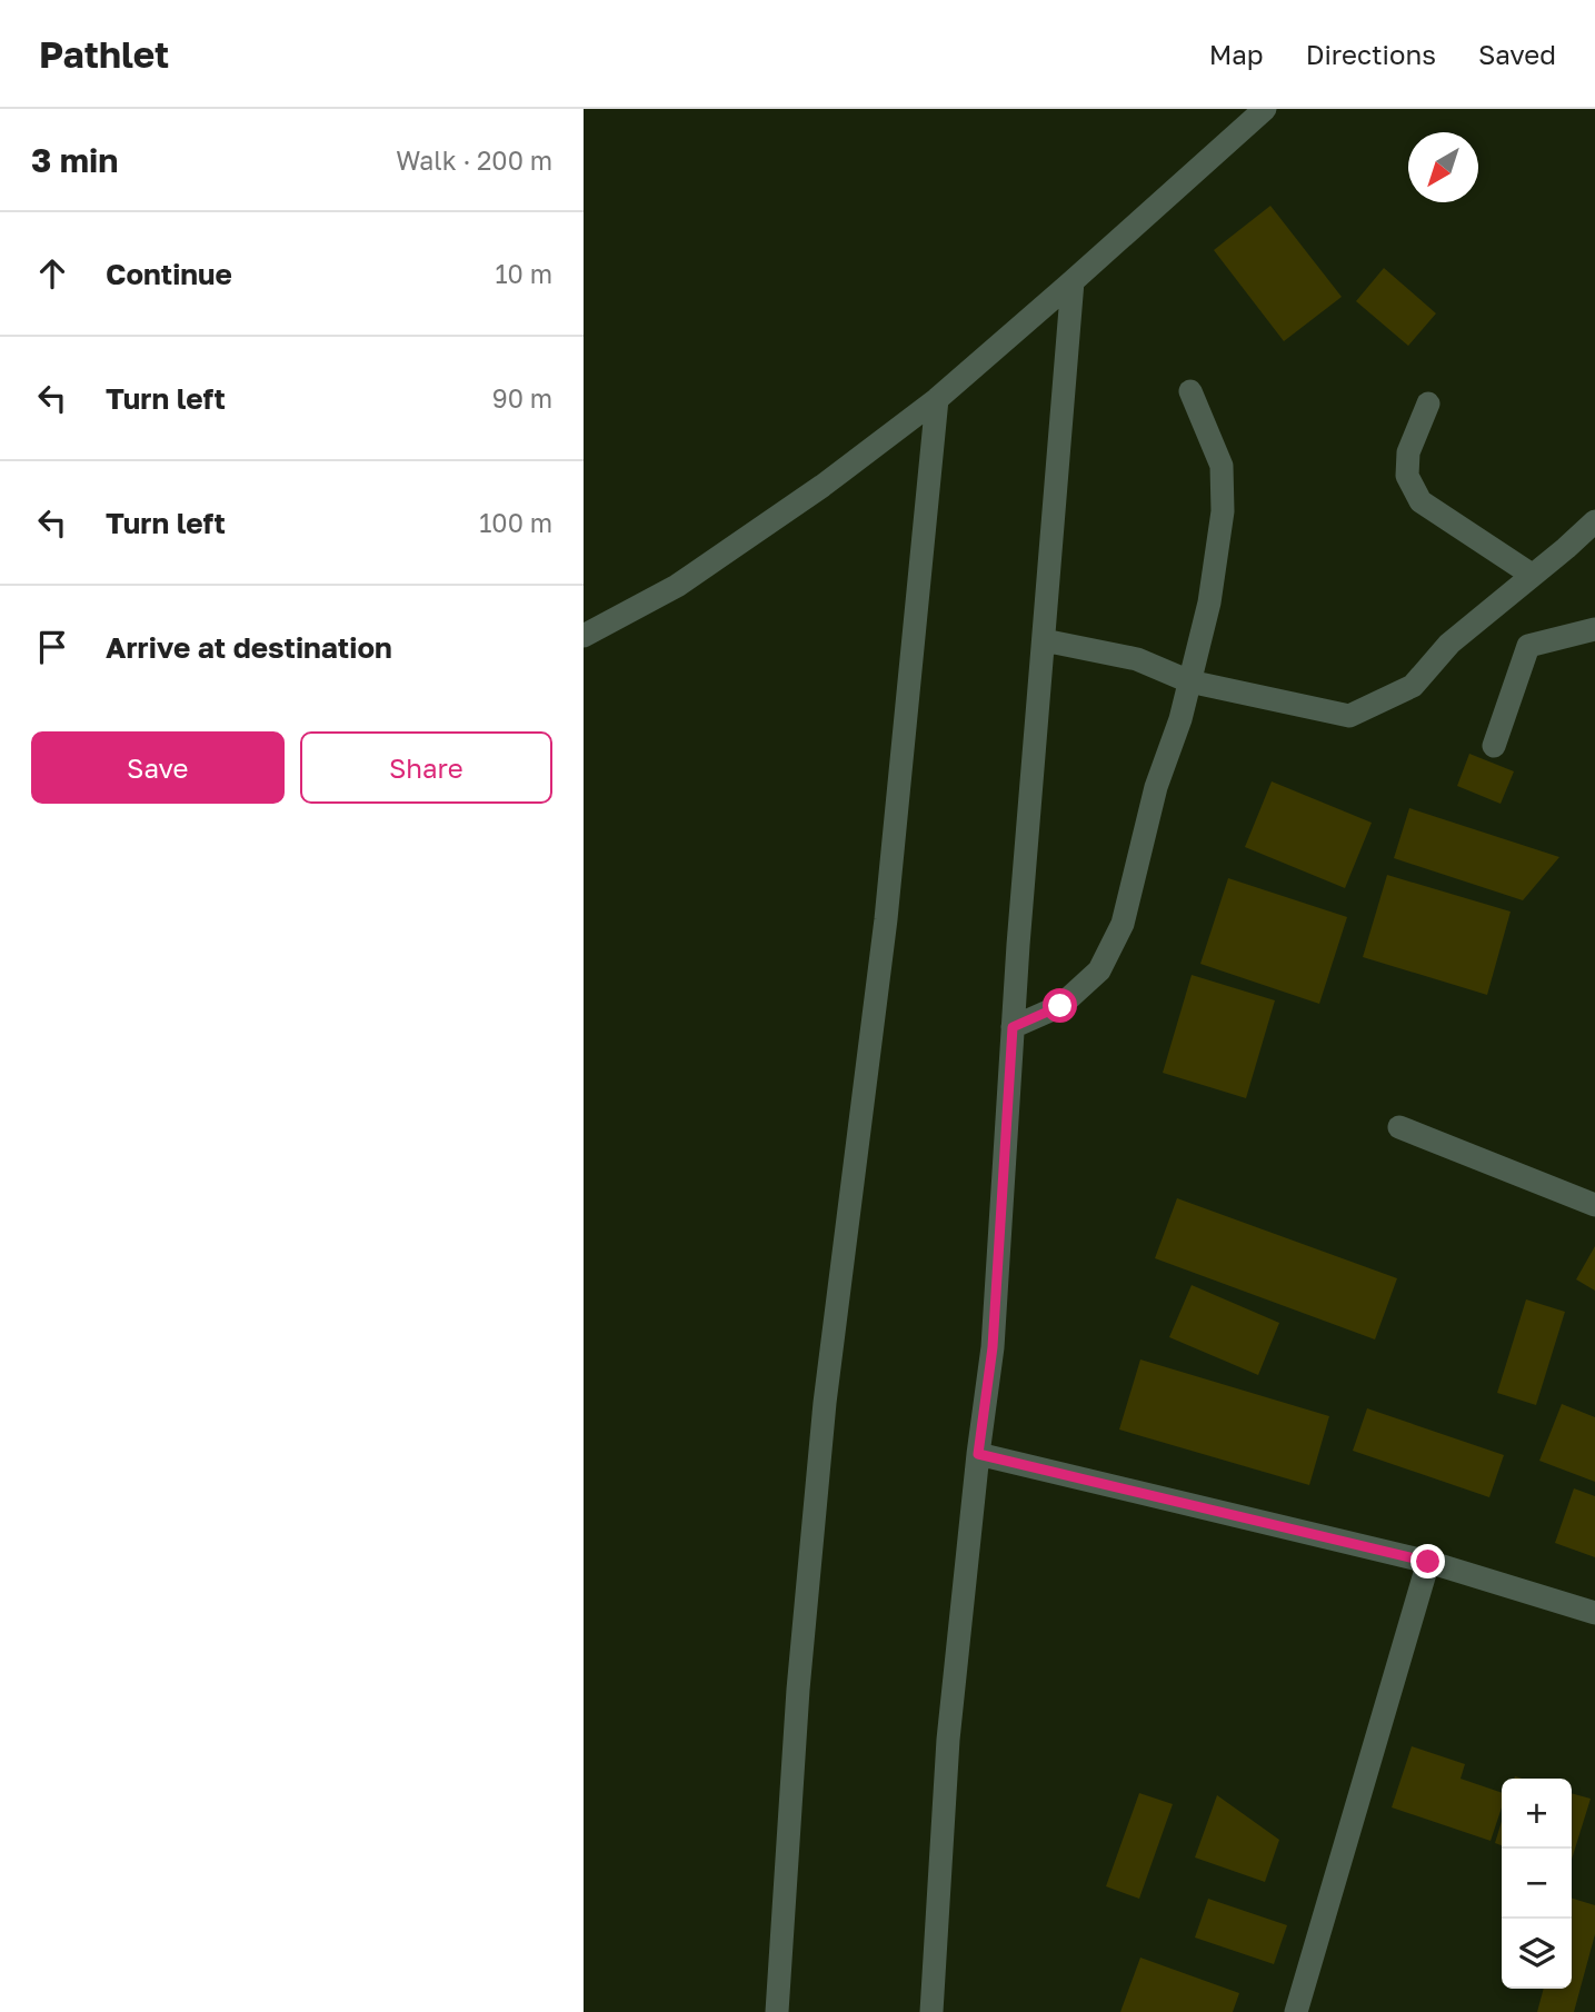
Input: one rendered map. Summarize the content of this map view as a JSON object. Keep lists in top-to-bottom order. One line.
{"north":"bottom left","page":{"header":"Pathlet","nav":["Map","Directions","Saved"],"heading":["3 min","Walk · 200 m"],"list":[["Continue","10 m"],["Turn left","90 m"],["Turn left","100 m"],"Arrive at destination"],"buttons":["Save","Share"],"map_buttons":["+","−"]}}
